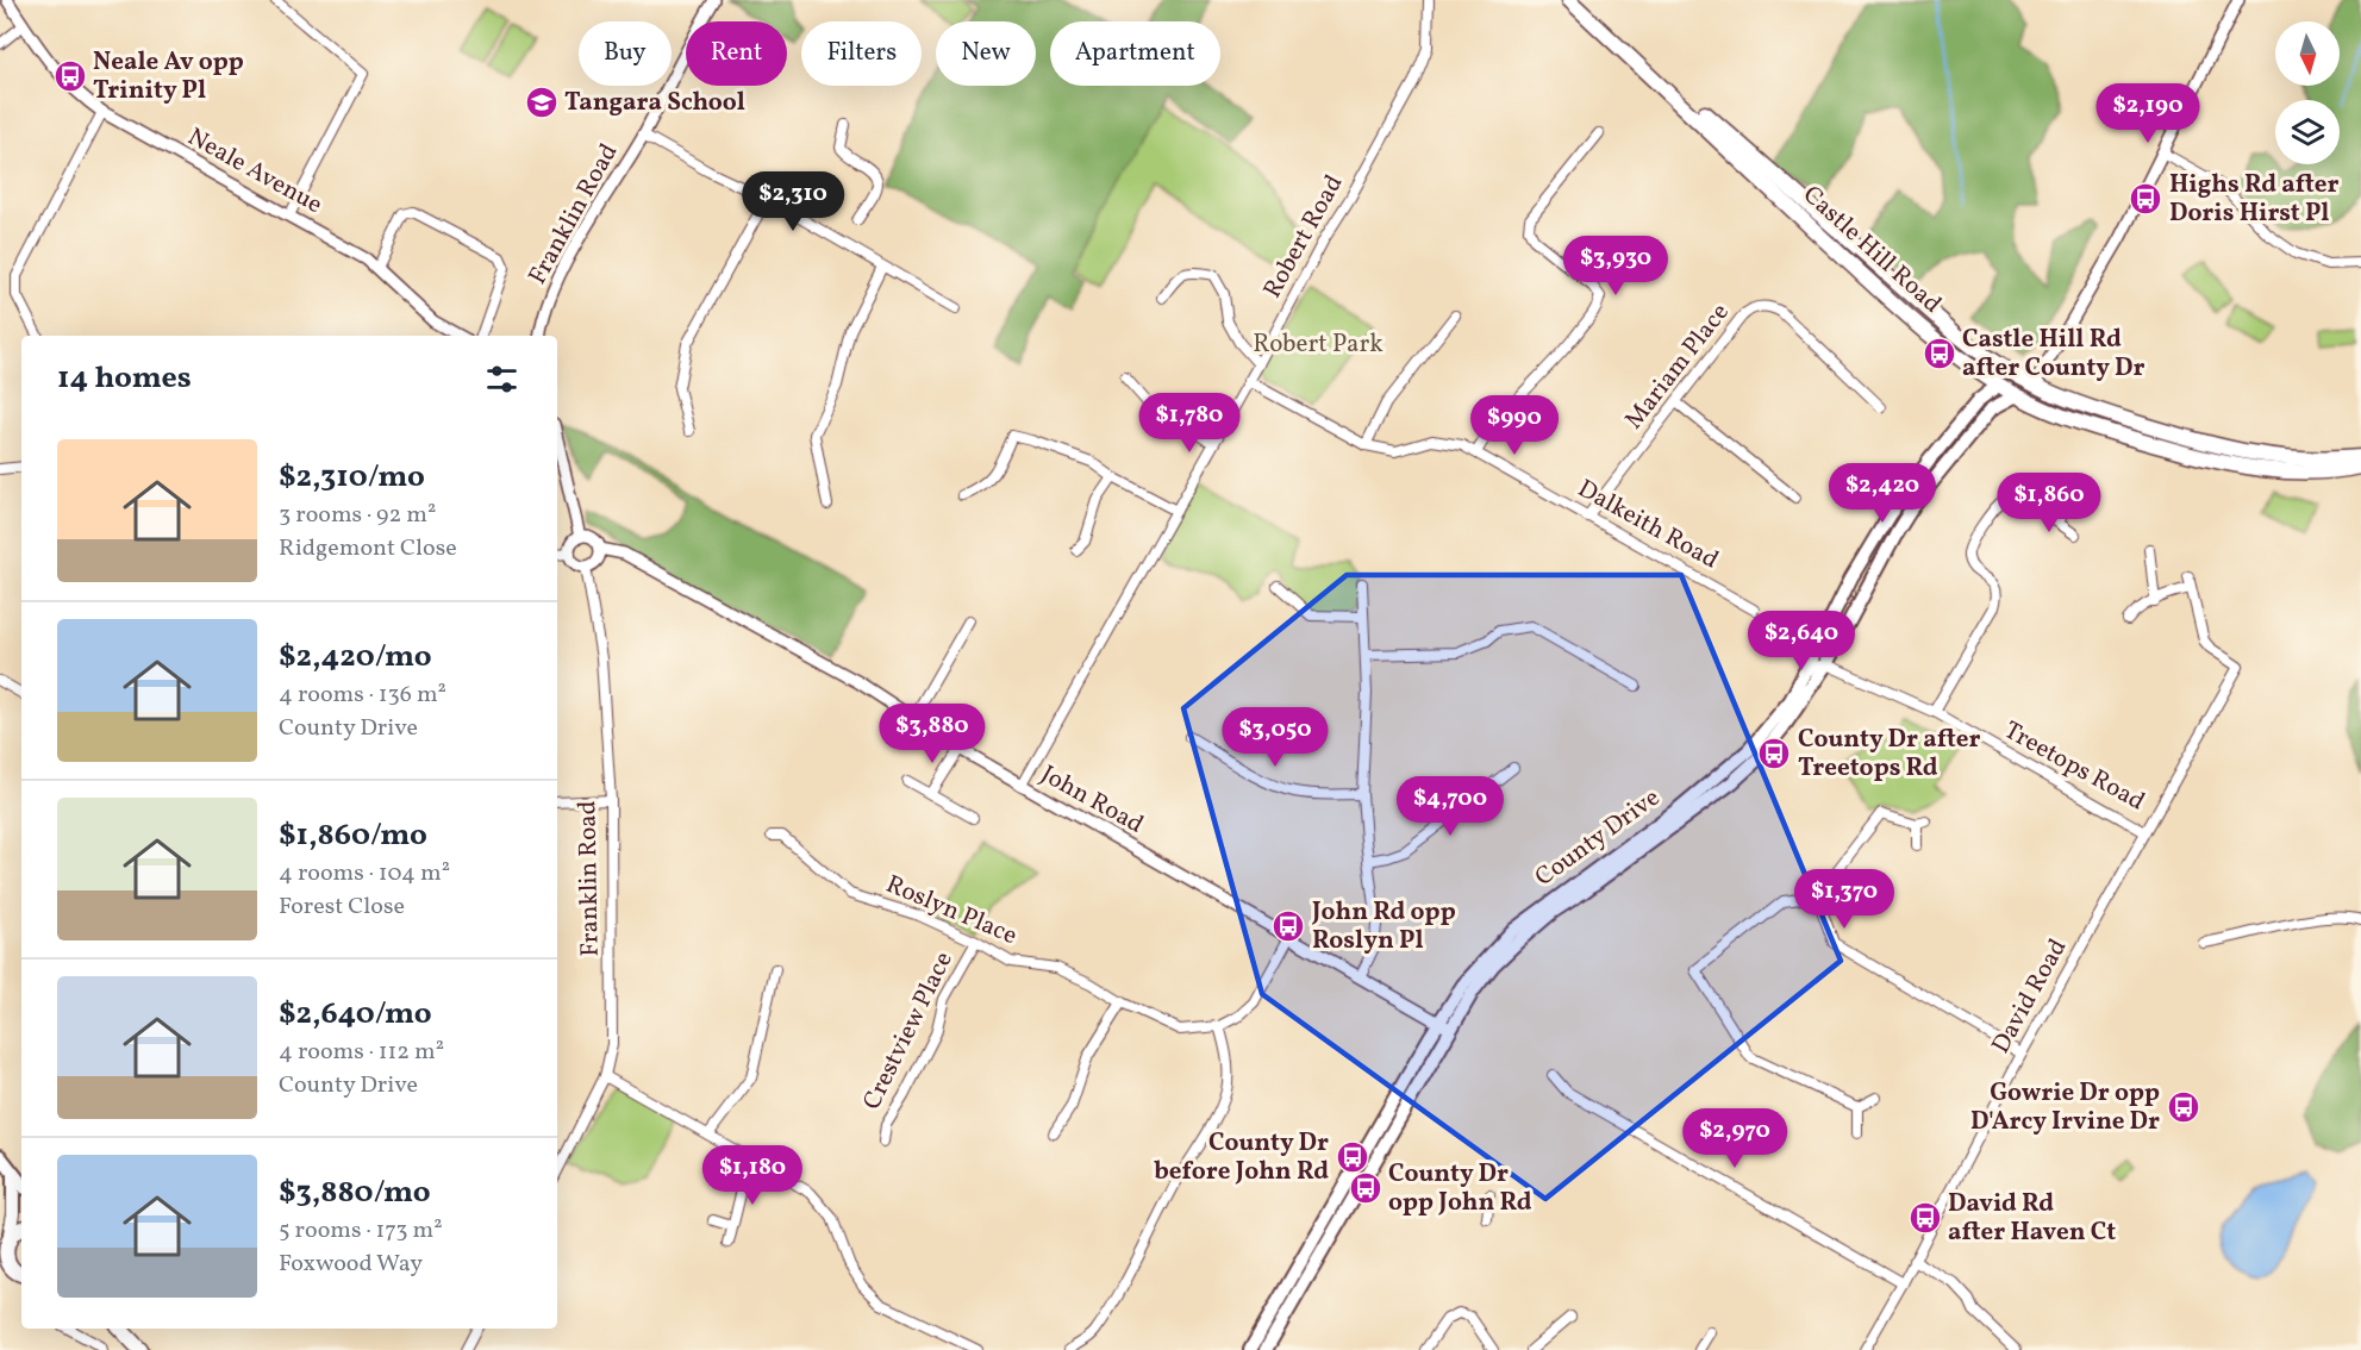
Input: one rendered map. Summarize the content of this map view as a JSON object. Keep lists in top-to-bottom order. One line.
{"streets":{"main road":["Castle Hill Road","County Drive"],"street":["Neale Avenue","Franklin Road","Robert Road","Mariam Place","Dalkeith Road","Treetops Road","John Road","Roslyn Place","David Road","Crestview Place"]},"crossings":[["Franklin Road","John Road"],["Robert Road","Dalkeith Road"],["Robert Road","John Road"],["Castle Hill Road","County Drive"],["Mariam Place","Dalkeith Road"],["Treetops Road","County Drive"],["Treetops Road","David Road"],["John Road","County Drive"],["John Road","Roslyn Place"],["Roslyn Place","Crestview Place"]],"parks":["Robert Park"],"places":{"bus stop":["Neale Av opp Trinity Pl","Highs Rd after Doris Hirst Pl","Castle Hill Rd after County Dr","County Dr after Treetops Rd","John Rd opp Roslyn Pl","Gowrie Dr opp D'Arcy Irvine Dr","County Dr before John Rd","County Dr opp John Rd","David Rd after Haven Ct"],"school or university":["Tangara School"]},"north":"bottom","page":{"chip":["Buy","Rent","Filters","New","Apartment"],"price":["$2,190","$2,310","$3,930","$1,780","$990","$2,420","$1,860","$2,640","$3,880","$3,050","$4,700","$1,370","$2,970","$1,180"],"heading":"14 homes","list":[{"name":"$2,310/mo","note":"3 rooms · 92 m² · Ridgemont Close"},{"name":"$2,420/mo","note":"4 rooms · 136 m² · County Drive"},{"name":"$1,860/mo","note":"4 rooms · 104 m² · Forest Close"},{"name":"$2,640/mo","note":"4 rooms · 112 m² · County Drive"},{"name":"$3,880/mo","note":"5 rooms · 173 m² · Foxwood Way"}]}}
